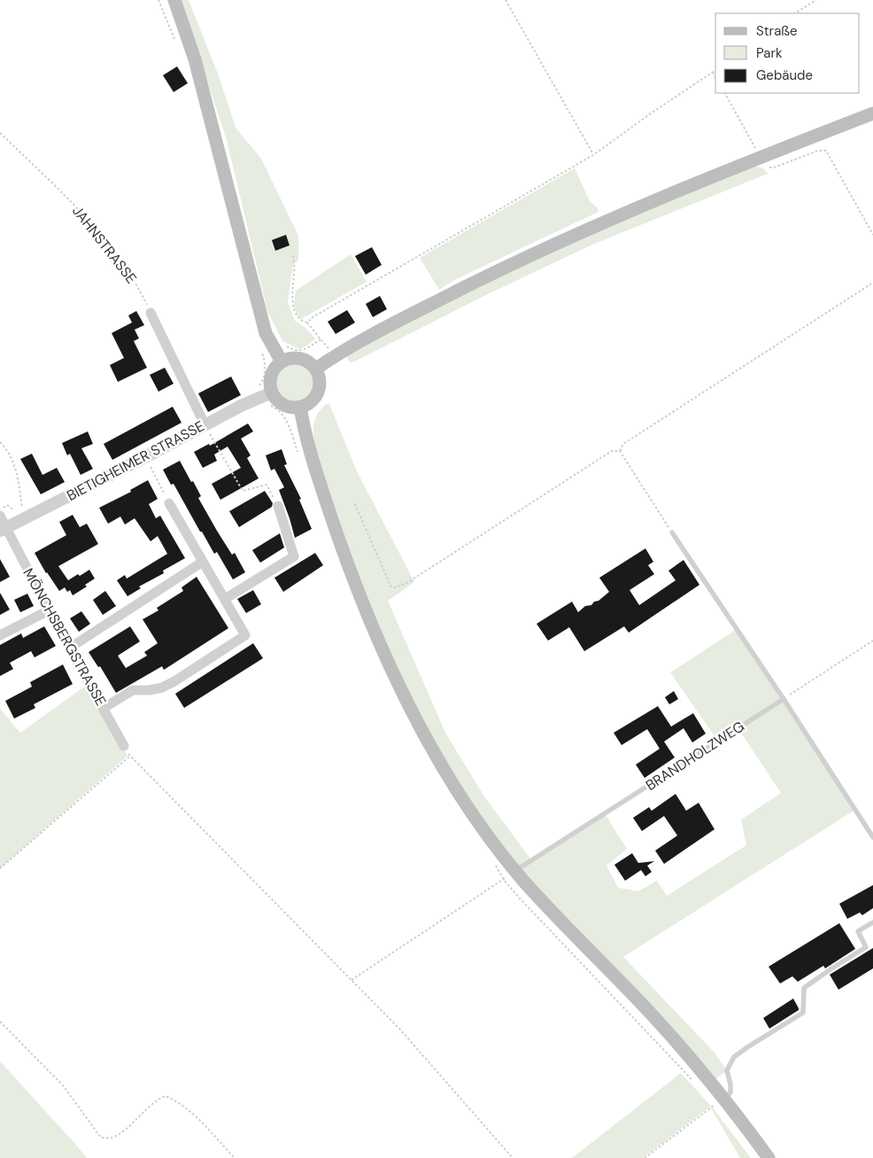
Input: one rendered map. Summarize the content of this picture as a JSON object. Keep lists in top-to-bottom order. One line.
{"streets":{"street":["BIETIGHEIMER STRASSE","MÖNCHSBERGSTRASSE"],"lane":["BRANDHOLZWEG"],"path":["JAHNSTRASSE"]},"crossings":[["BIETIGHEIMER STRASSE","MÖNCHSBERGSTRASSE"]],"legend":["Straße","Park","Gebäude"]}
